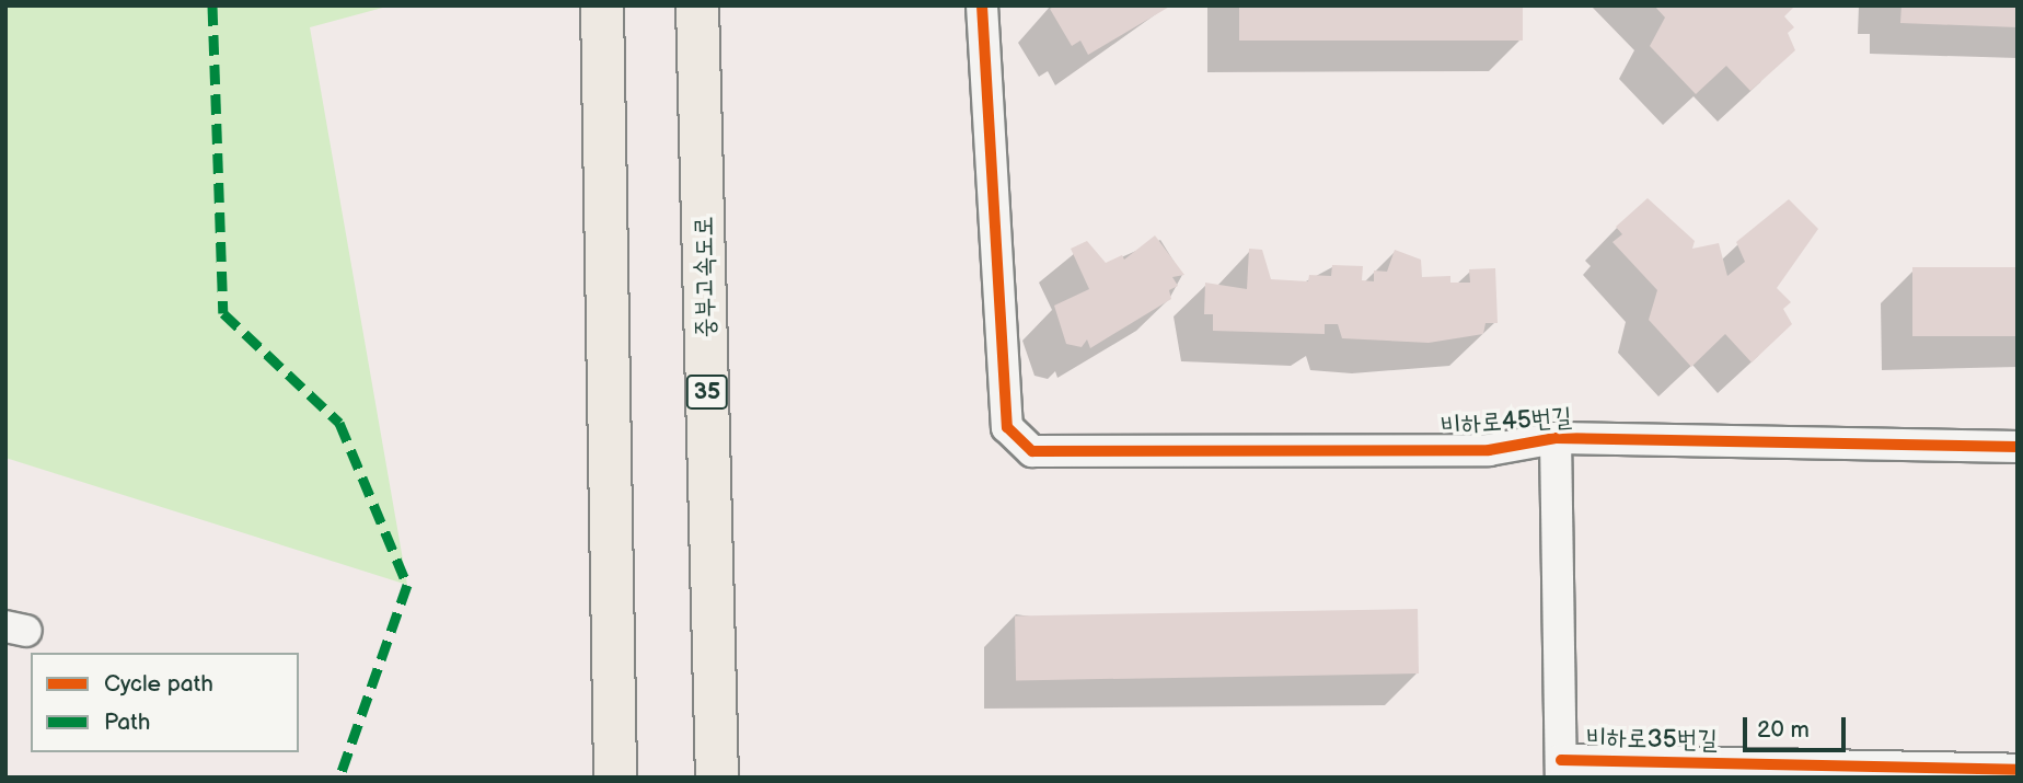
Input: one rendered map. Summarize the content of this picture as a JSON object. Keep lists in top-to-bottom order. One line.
{"streets":{"highway":["중부고속도로","35"],"street":["비하로45번길","비하로35번길"]},"legend":["Cycle path","Path"],"scale_bar":"20 m"}
